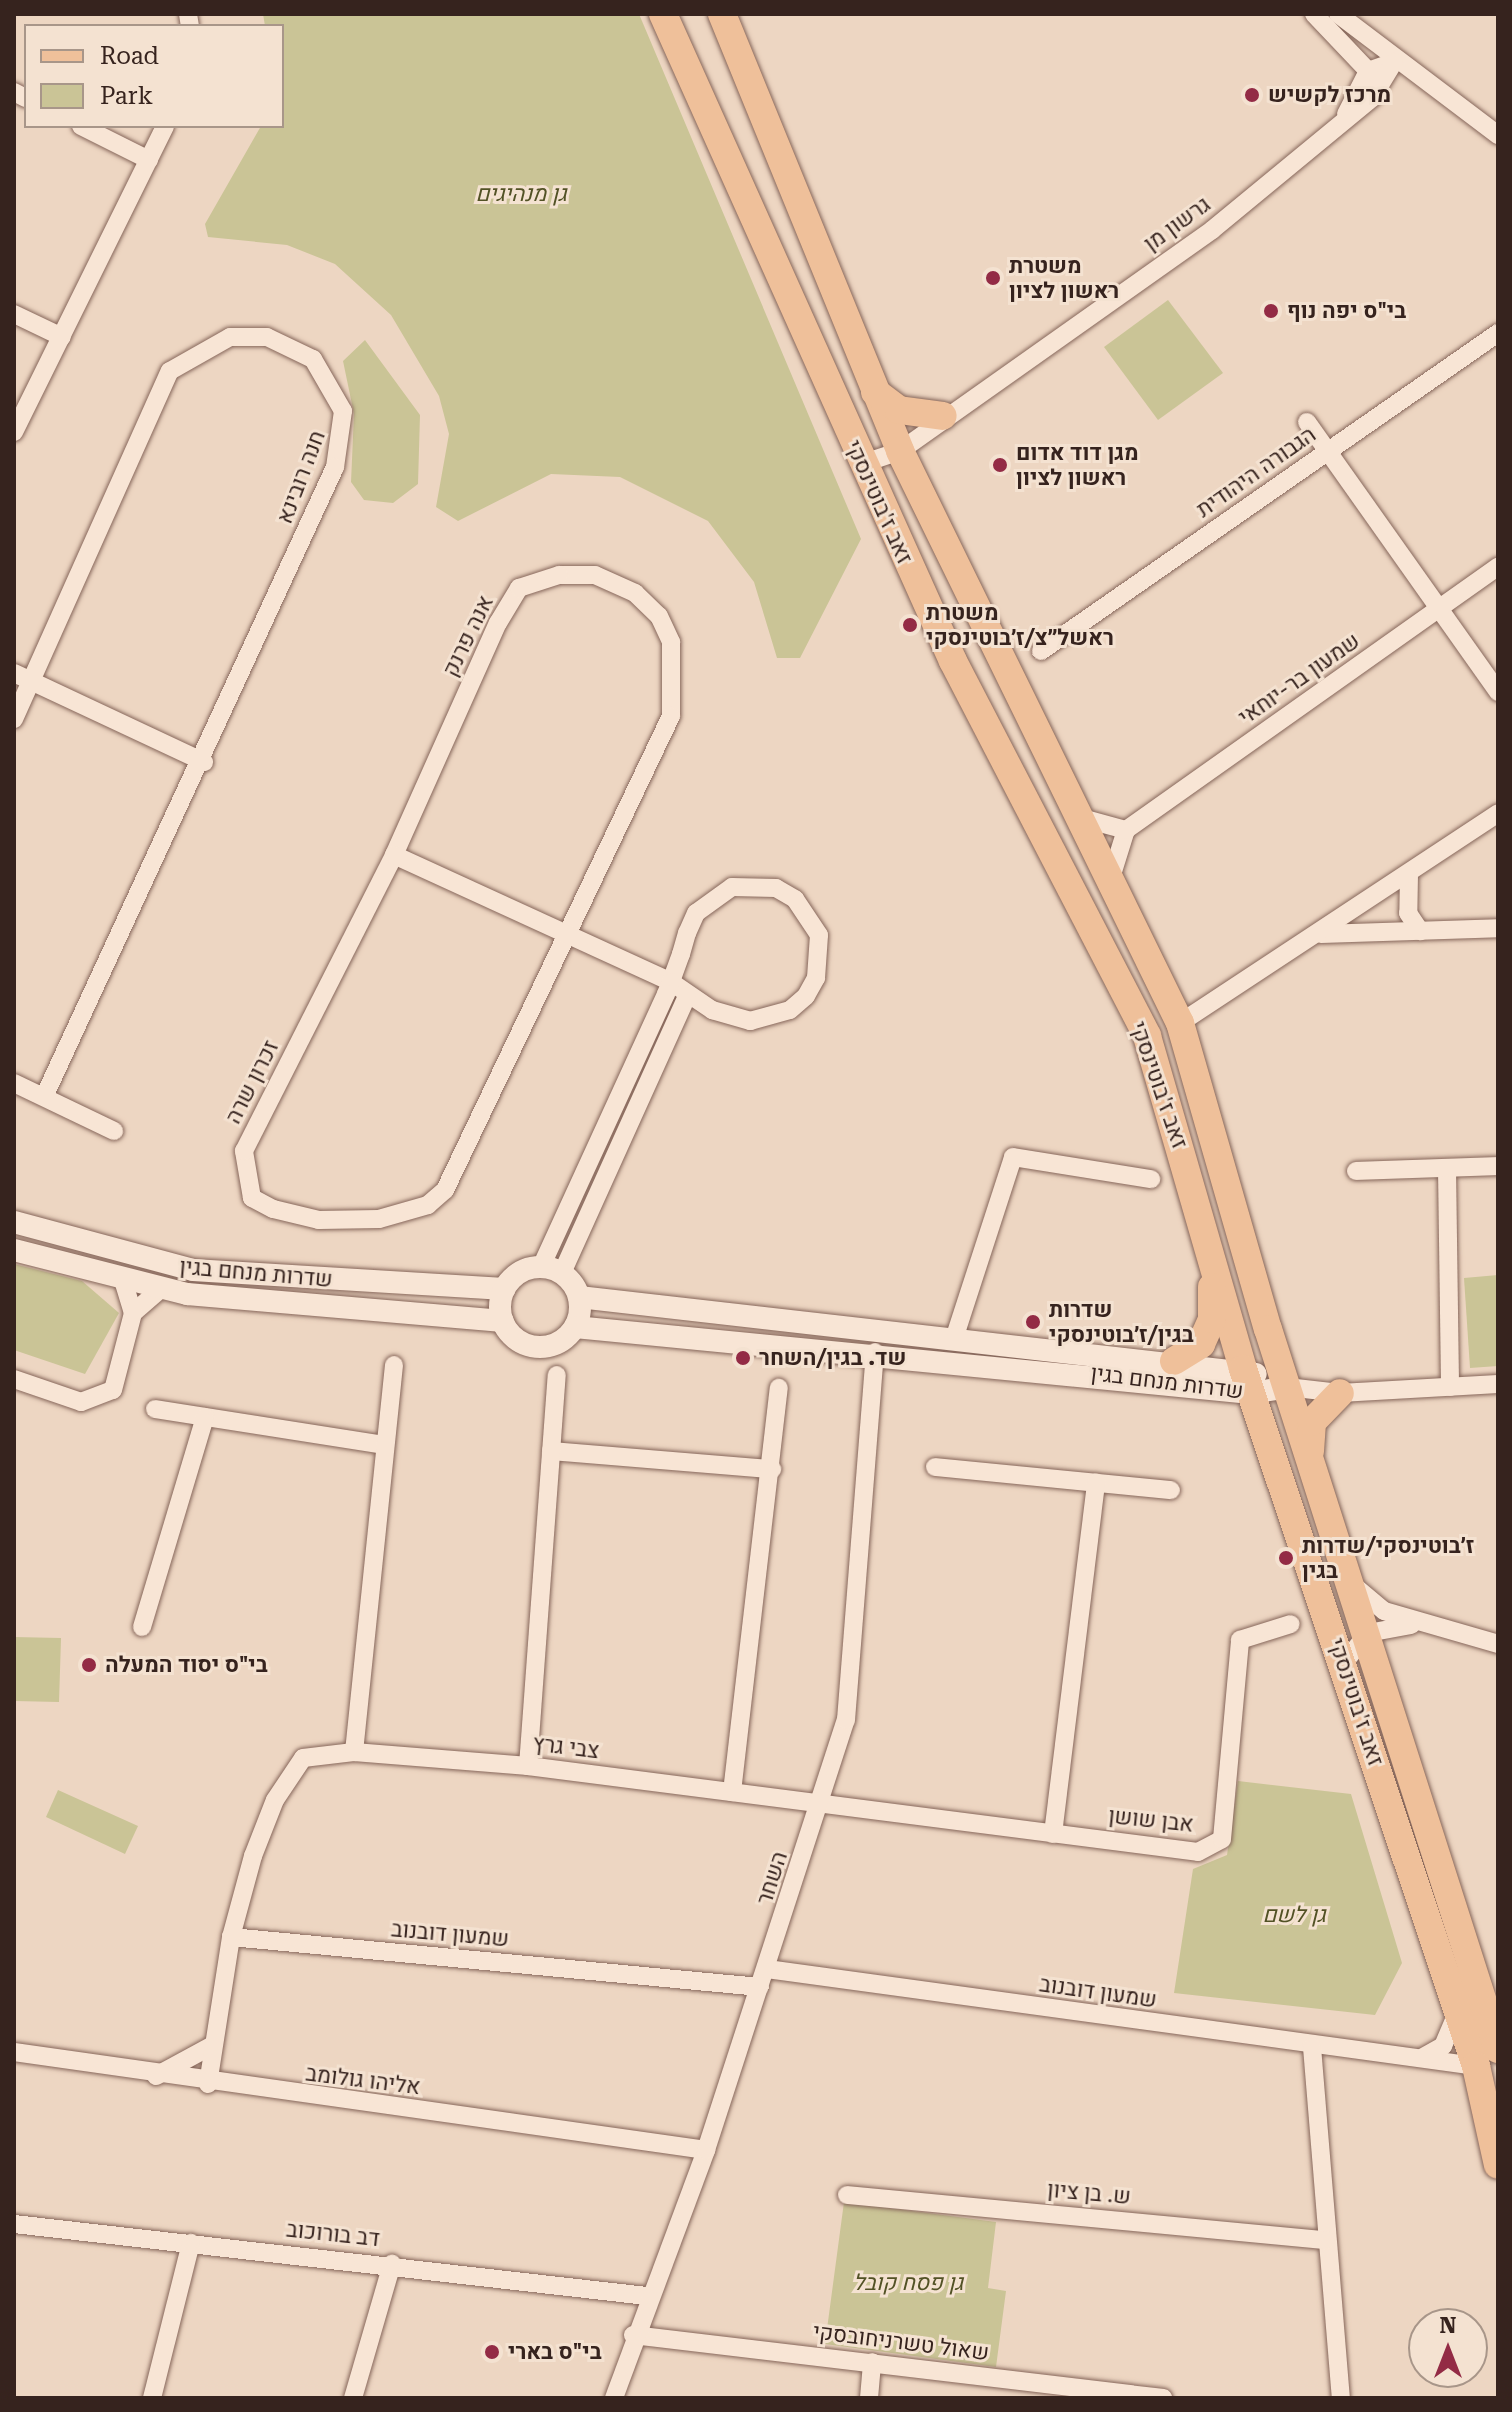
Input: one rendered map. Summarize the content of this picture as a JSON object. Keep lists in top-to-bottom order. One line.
{"streets":{"main road":["זאב ז'בוטינסקי"],"street":["גרשון מן","הגבורה היהודית","חנה רובינא","אנה פרנק","שמעון בר-יוחאי","זכרון שרה","שדרות מנחם בגין","צבי גרץ","אבן שושן","השחר","שמעון דובנוב","אליהו גולומב","ש. בן ציון","דב בורוכוב","שאול טשרניחובסקי"]},"crossings":[["גרשון מן","זאב ז'בוטינסקי"],["זאב ז'בוטינסקי","שדרות מנחם בגין"],["זאב ז'בוטינסקי","שמעון דובנוב"],["אנה פרנק","זכרון שרה"],["שדרות מנחם בגין","השחר"],["צבי גרץ","אבן שושן"],["צבי גרץ","השחר"],["צבי גרץ","שמעון דובנוב"],["אבן שושן","השחר"],["השחר","שמעון דובנוב"],["השחר","אליהו גולומב"],["השחר","דב בורוכוב"],["השחר","שאול טשרניחובסקי"]],"parks":["גן מנהיגים","גן לשם","גן פסח קובל"],"places":["מרכז לקשיש","משטרת ראשון לציון","בי\"ס יפה נוף","מגן דוד אדום ראשון לציון","משטרת ראשל״צ/ז׳בוטינסקי","שדרות בגין/ז׳בוטינסקי","שד. בגין/השחר","ז׳בוטינסקי/שדרות בגין","בי\"ס יסוד המעלה","בי\"ס בארי"],"legend":["Road","Park"],"north":"top"}
